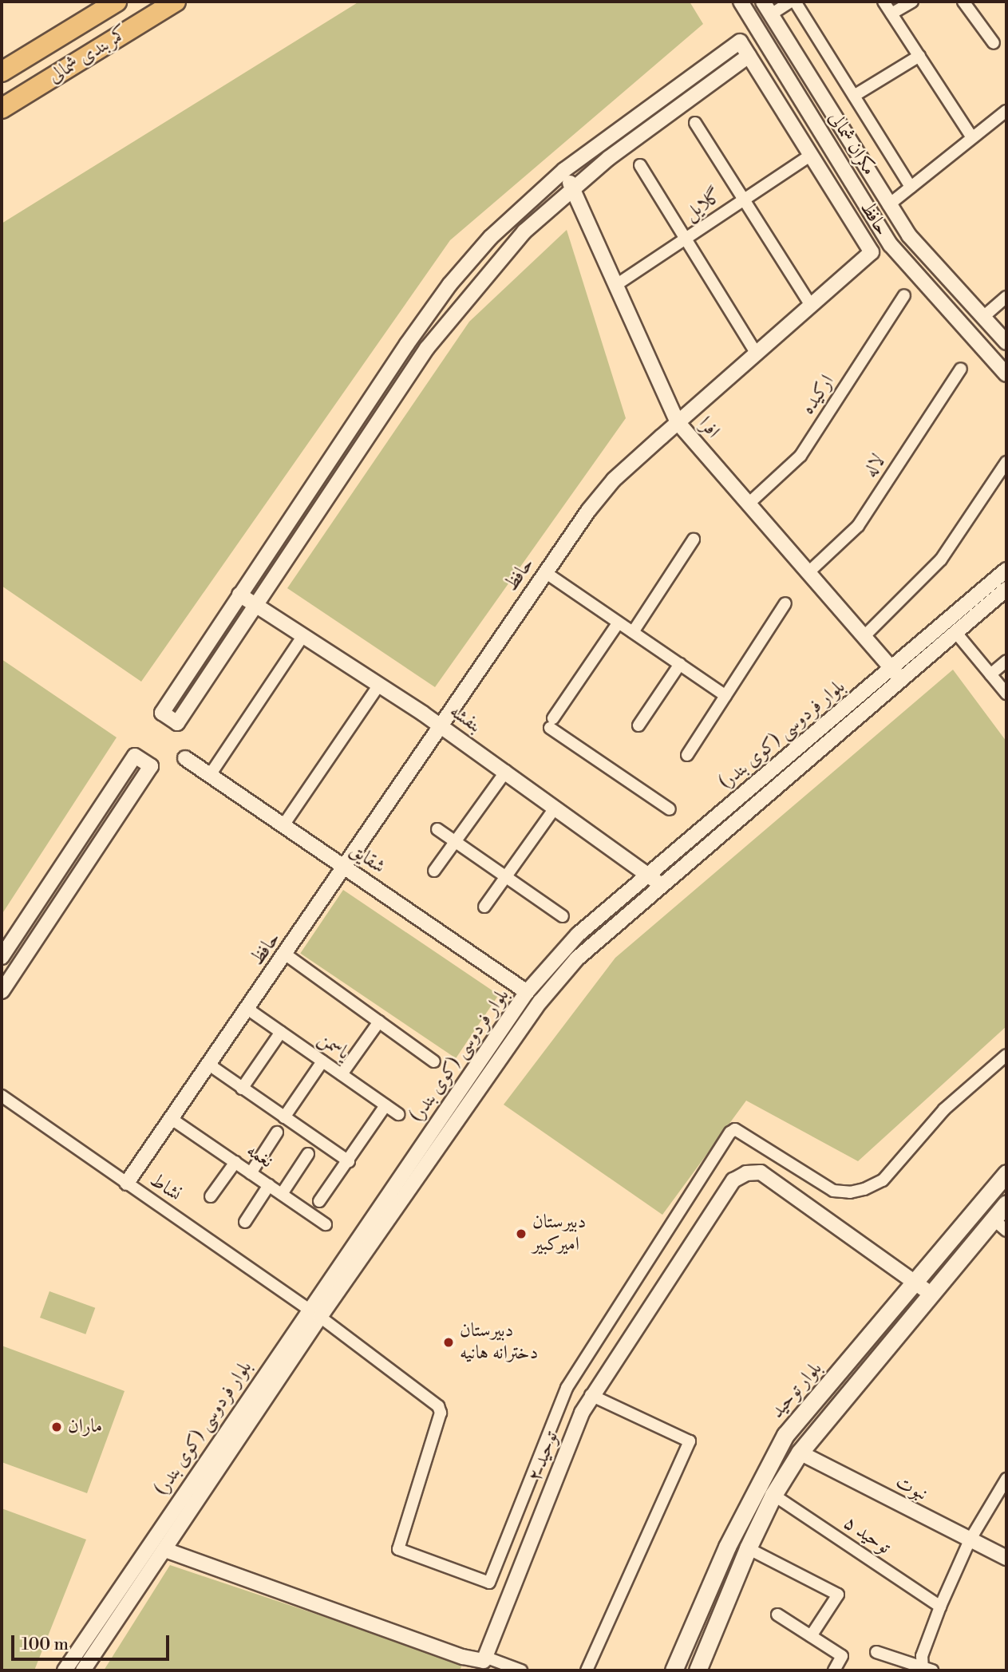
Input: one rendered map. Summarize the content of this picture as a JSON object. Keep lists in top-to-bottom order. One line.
{"streets":{"highway":["کمربندی شمالی"],"main road":["بلوار توحید"],"street":["مکران شمالی","گلایل","حافظ","ارکیده","افرا","لاله","بنفشه","بلوار فردوسی (کوی بندر)","شقایق","یاسمن","نغمه","نشاط","توحید ۲","نبوت","توحید ۵"]},"crossings":[["گلایل","حافظ"],["گلایل","افرا"],["حافظ","افرا"],["حافظ","بنفشه"],["حافظ","شقایق"],["حافظ","یاسمن"],["حافظ","نغمه"],["حافظ","نشاط"],["ارکیده","افرا"],["افرا","لاله"],["افرا","بلوار فردوسی (کوی بندر)"],["بنفشه","بلوار فردوسی (کوی بندر)"],["بلوار فردوسی (کوی بندر)","شقایق"],["بلوار فردوسی (کوی بندر)","نشاط"],["بلوار توحید","توحید ۲"],["بلوار توحید","نبوت"],["بلوار توحید","توحید ۵"]],"places":["دبیرستان امیرکبیر","دبیرستان دخترانه هانیه","ماران"],"scale_bar":"100 m"}
